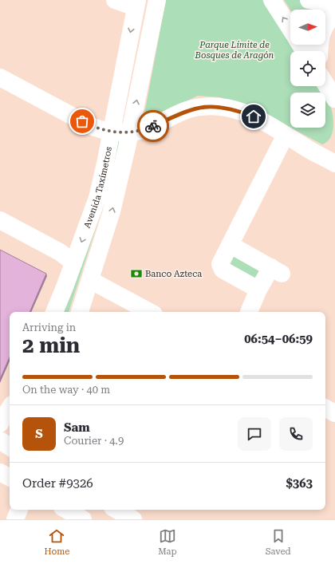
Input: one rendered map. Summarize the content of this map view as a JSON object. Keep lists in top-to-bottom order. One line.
{"streets":{"street":["Avenida Taxímetros"]},"parks":["Parque Límite de Bosques de Aragón"],"places":{"bank":["Banco Azteca"]},"north":"right","page":{"heading":["2 min","Arriving in","06:54–06:59"],"panel":["Sam","Courier · 4.9","Order #9326","$363"],"bar":"On the way · 40 m","round":"S","tabs":["Home","Map","Saved"]}}
